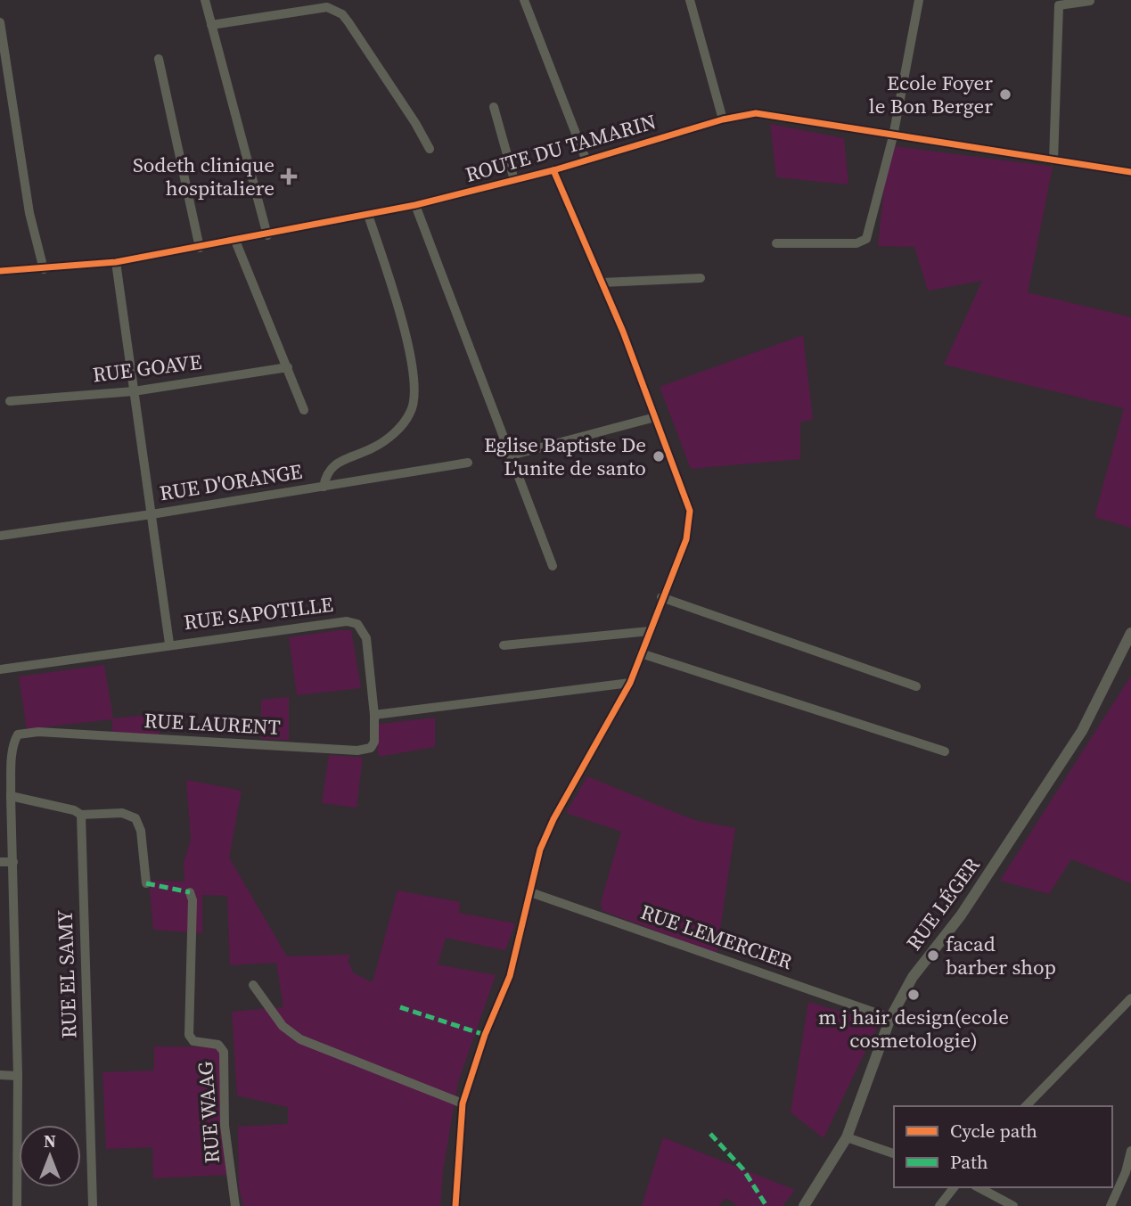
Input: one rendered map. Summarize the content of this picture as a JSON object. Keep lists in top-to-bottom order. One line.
{"streets":{"street":["ROUTE DU TAMARIN","RUE GOAVE","RUE D'ORANGE","RUE SAPOTILLE","RUE LAURENT","RUE LÉGER","RUE LEMERCIER","RUE EL SAMY","RUE WAAG"]},"crossings":[["RUE SAPOTILLE","RUE LAURENT"],["RUE LÉGER","RUE LEMERCIER"]],"places":{"other":["Ecole Foyer le Bon Berger","Eglise Baptiste De L'unite de santo","facad barber shop","m j hair design(ecole cosmetologie)"],"health":["Sodeth clinique hospitaliere"]},"legend":["Cycle path","Path"],"north":"top"}
